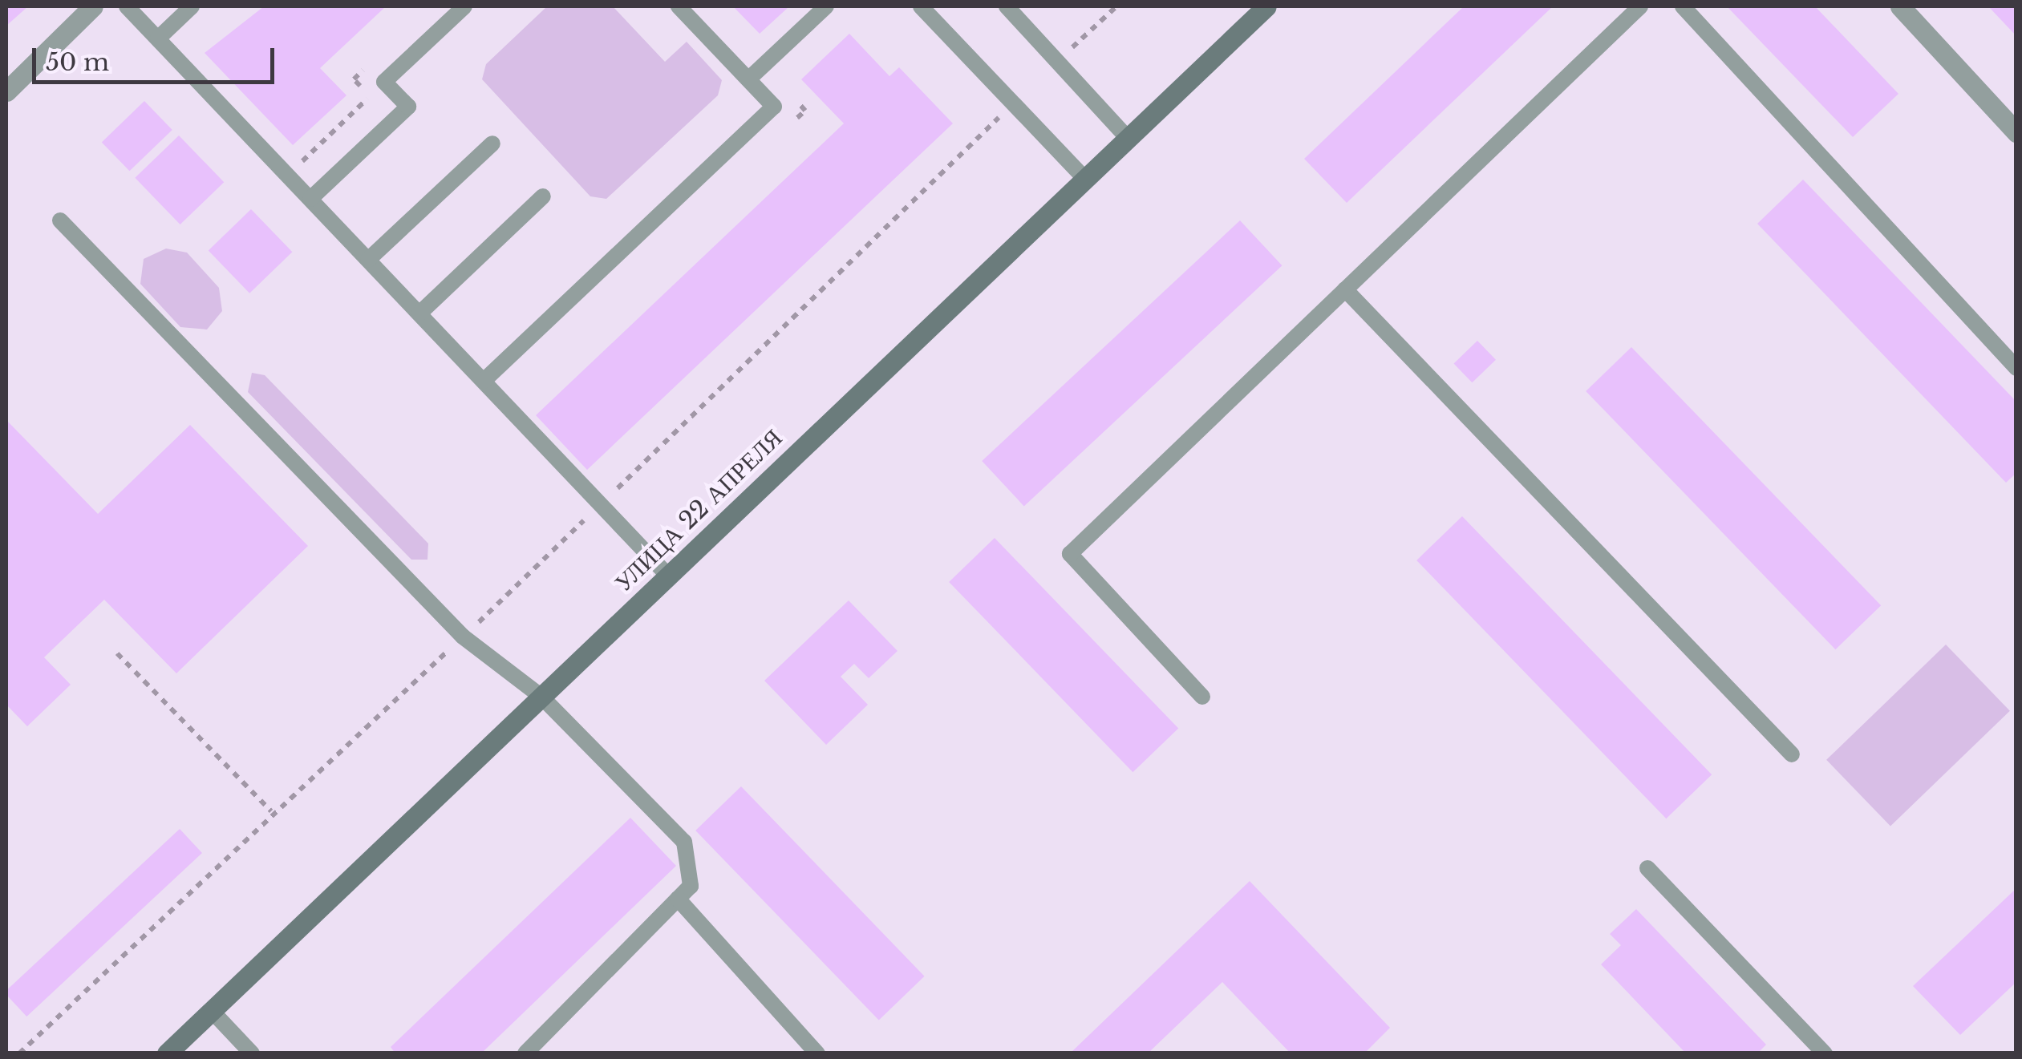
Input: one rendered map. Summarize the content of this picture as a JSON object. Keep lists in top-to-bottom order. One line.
{"streets":{"main road":["УЛИЦА 22 АПРЕЛЯ"]},"scale_bar":"50 m"}
